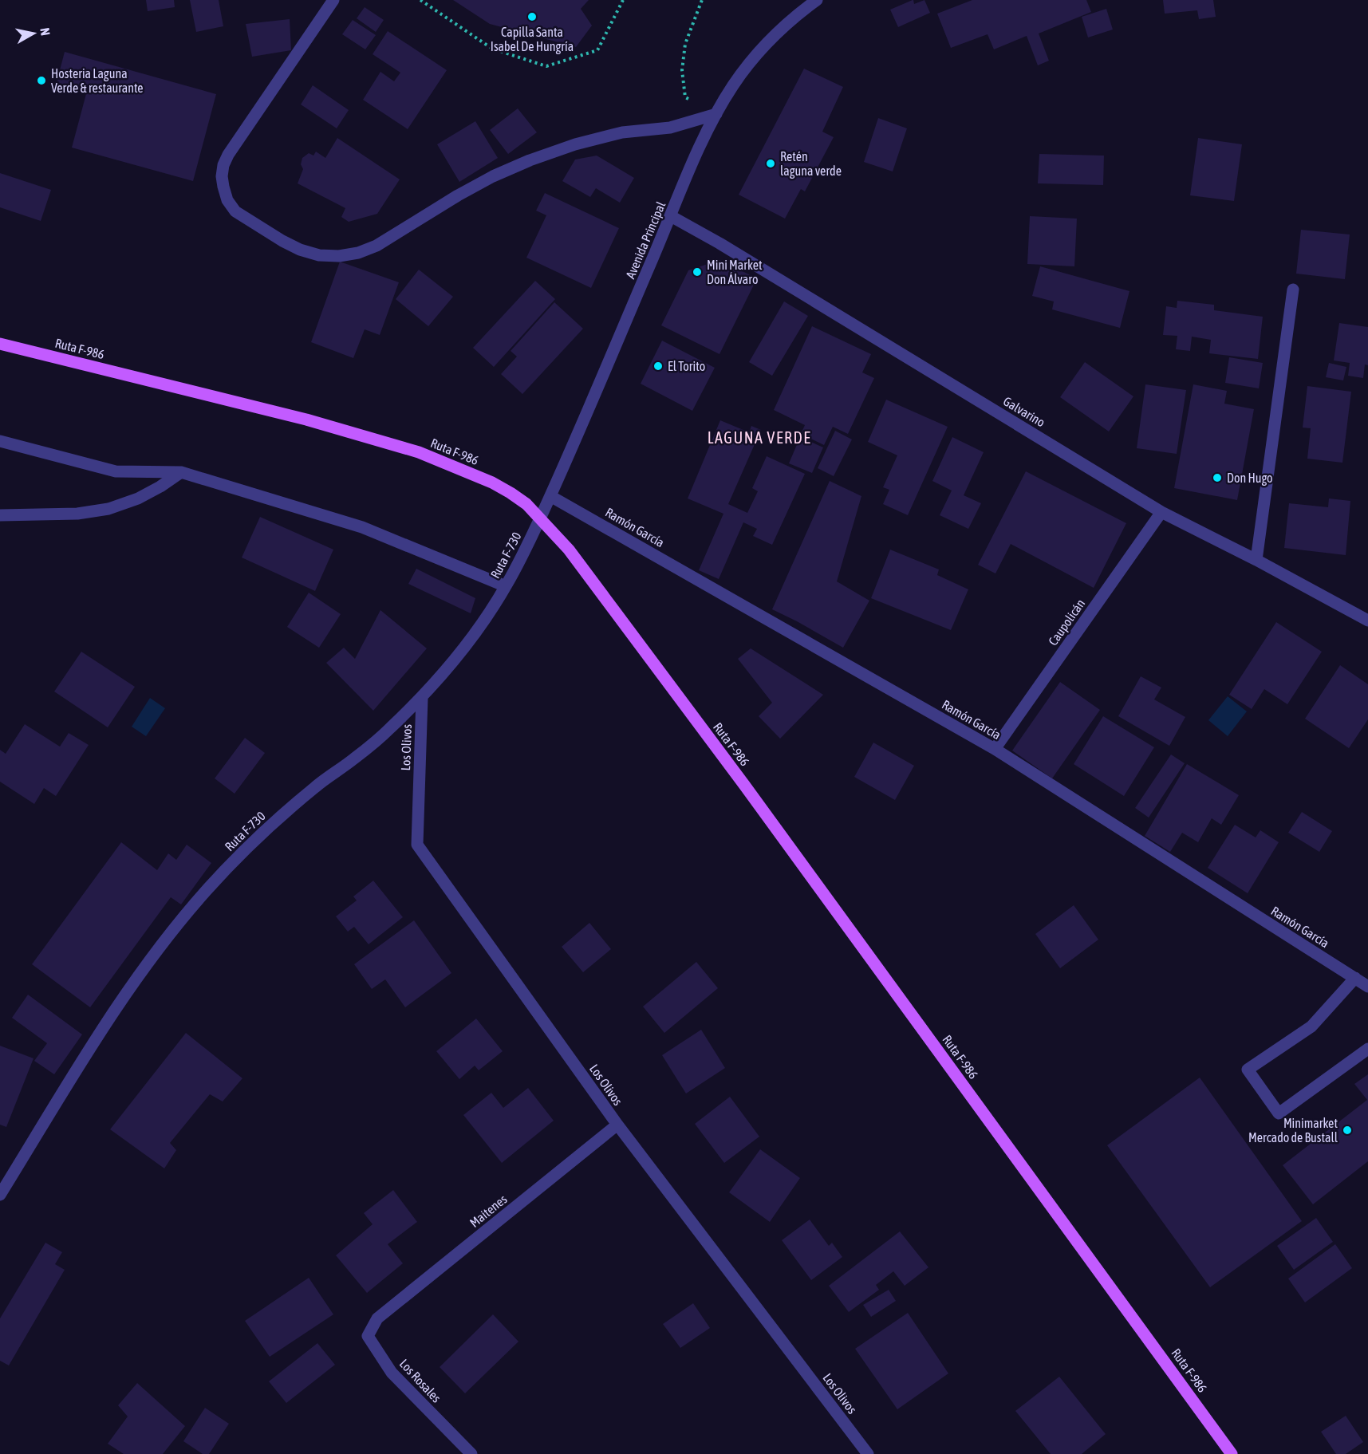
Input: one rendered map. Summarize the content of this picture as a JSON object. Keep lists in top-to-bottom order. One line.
{"streets":{"main road":["Ruta F-986"],"street":["Avenida Principal","Galvarino","Ramón García","Ruta F-730","Caupolicán","Los Olivos","Maitenes","Los Rosales"]},"crossings":[["Avenida Principal","Ruta F-986"],["Avenida Principal","Galvarino"],["Avenida Principal","Ramón García"],["Avenida Principal","Ruta F-730"],["Ruta F-986","Ruta F-730"],["Galvarino","Caupolicán"],["Ramón García","Caupolicán"],["Ruta F-730","Los Olivos"],["Los Olivos","Maitenes"],["Maitenes","Los Rosales"]],"districts":["LAGUNA VERDE"],"places":["Capilla Santa Isabel De Hungría","Hosteria Laguna Verde & restaurante","Retén laguna verde","Mini Market Don Álvaro","El Torito","Don Hugo","Minimarket Mercado de Bustall"],"north":"right"}
